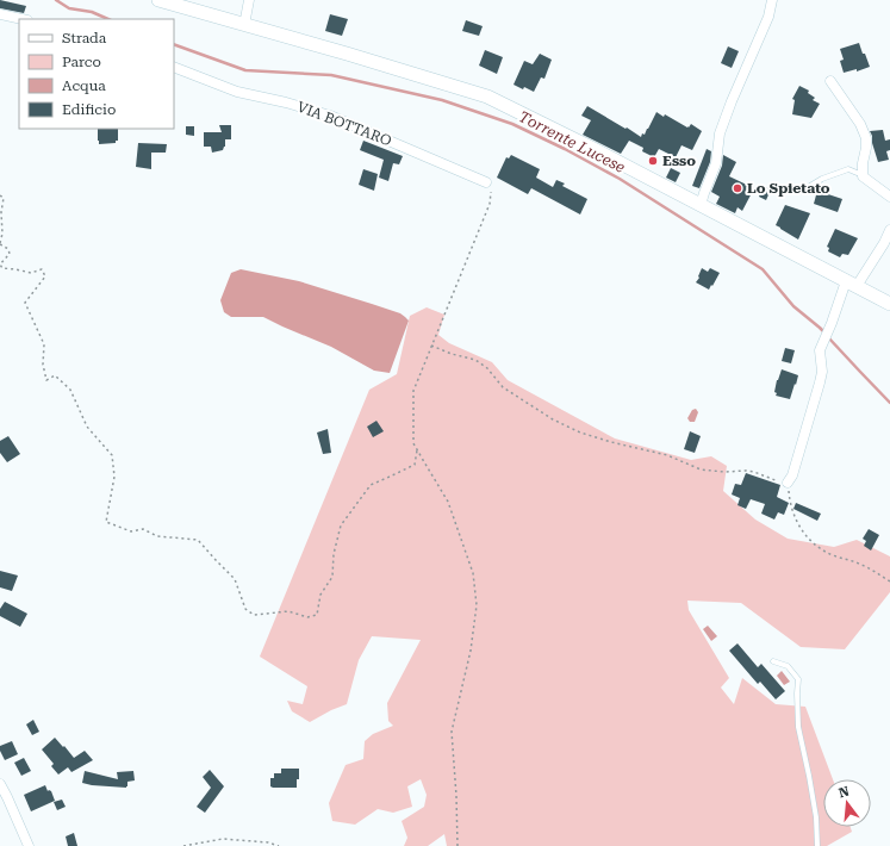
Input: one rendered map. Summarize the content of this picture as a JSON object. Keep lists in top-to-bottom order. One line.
{"streets":{"street":["VIA BOTTARO"]},"water":["Torrente Lucese"],"places":["Esso","Lo Spietato"],"legend":["Strada","Parco","Acqua","Edificio"],"north":"top"}
